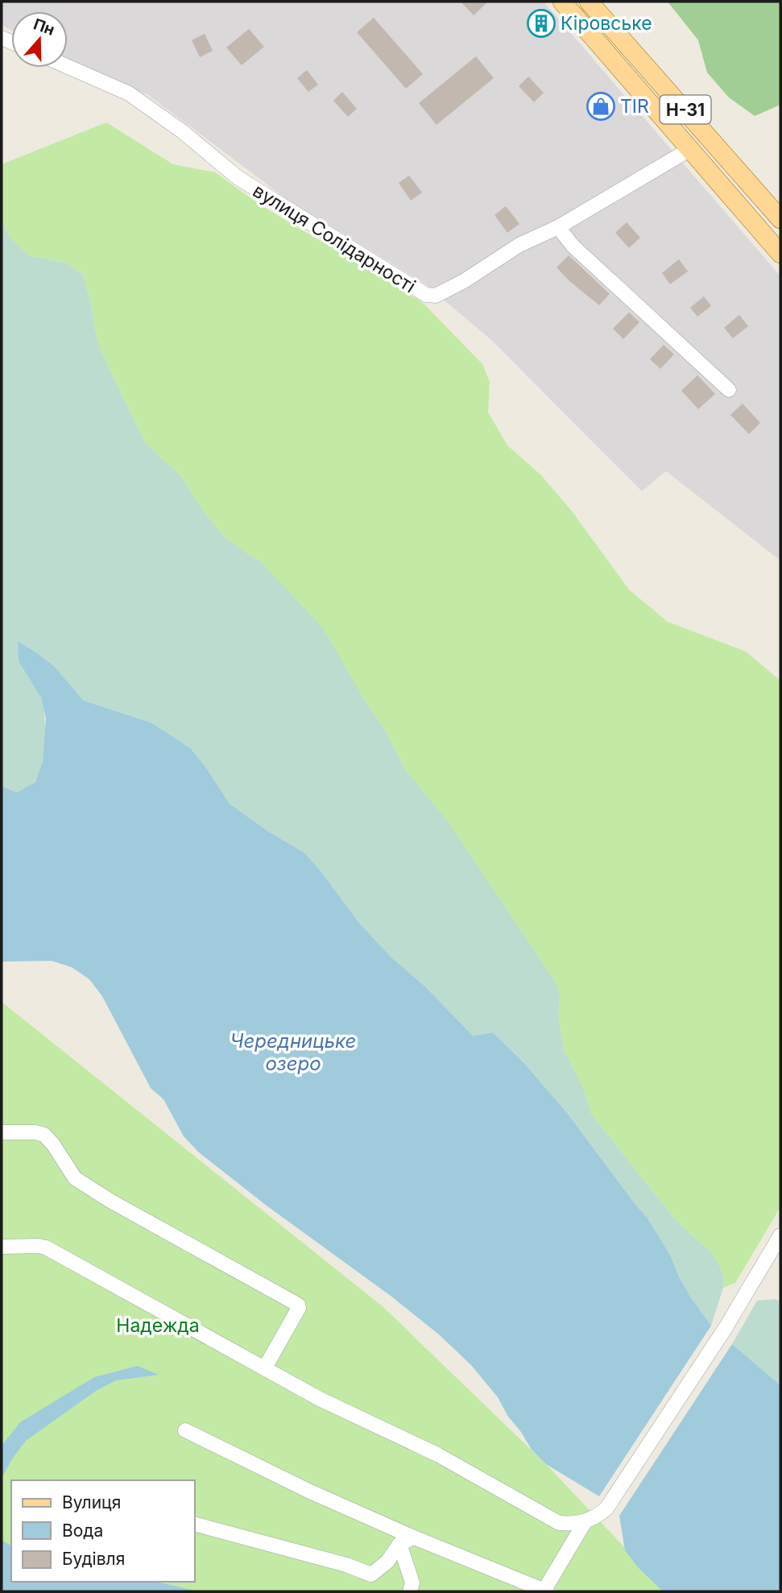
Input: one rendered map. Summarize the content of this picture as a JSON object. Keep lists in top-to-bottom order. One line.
{"streets":{"main road":["Н-31"],"street":["вулиця Солідарності"]},"crossings":[["Н-31","вулиця Солідарності"]],"water":["Чередницьке озеро"],"parks":["Надежда"],"places":{"building":["Кіровське"],"shop":["TIR"]},"legend":["Вулиця","Вода","Будівля"],"north":"top"}
